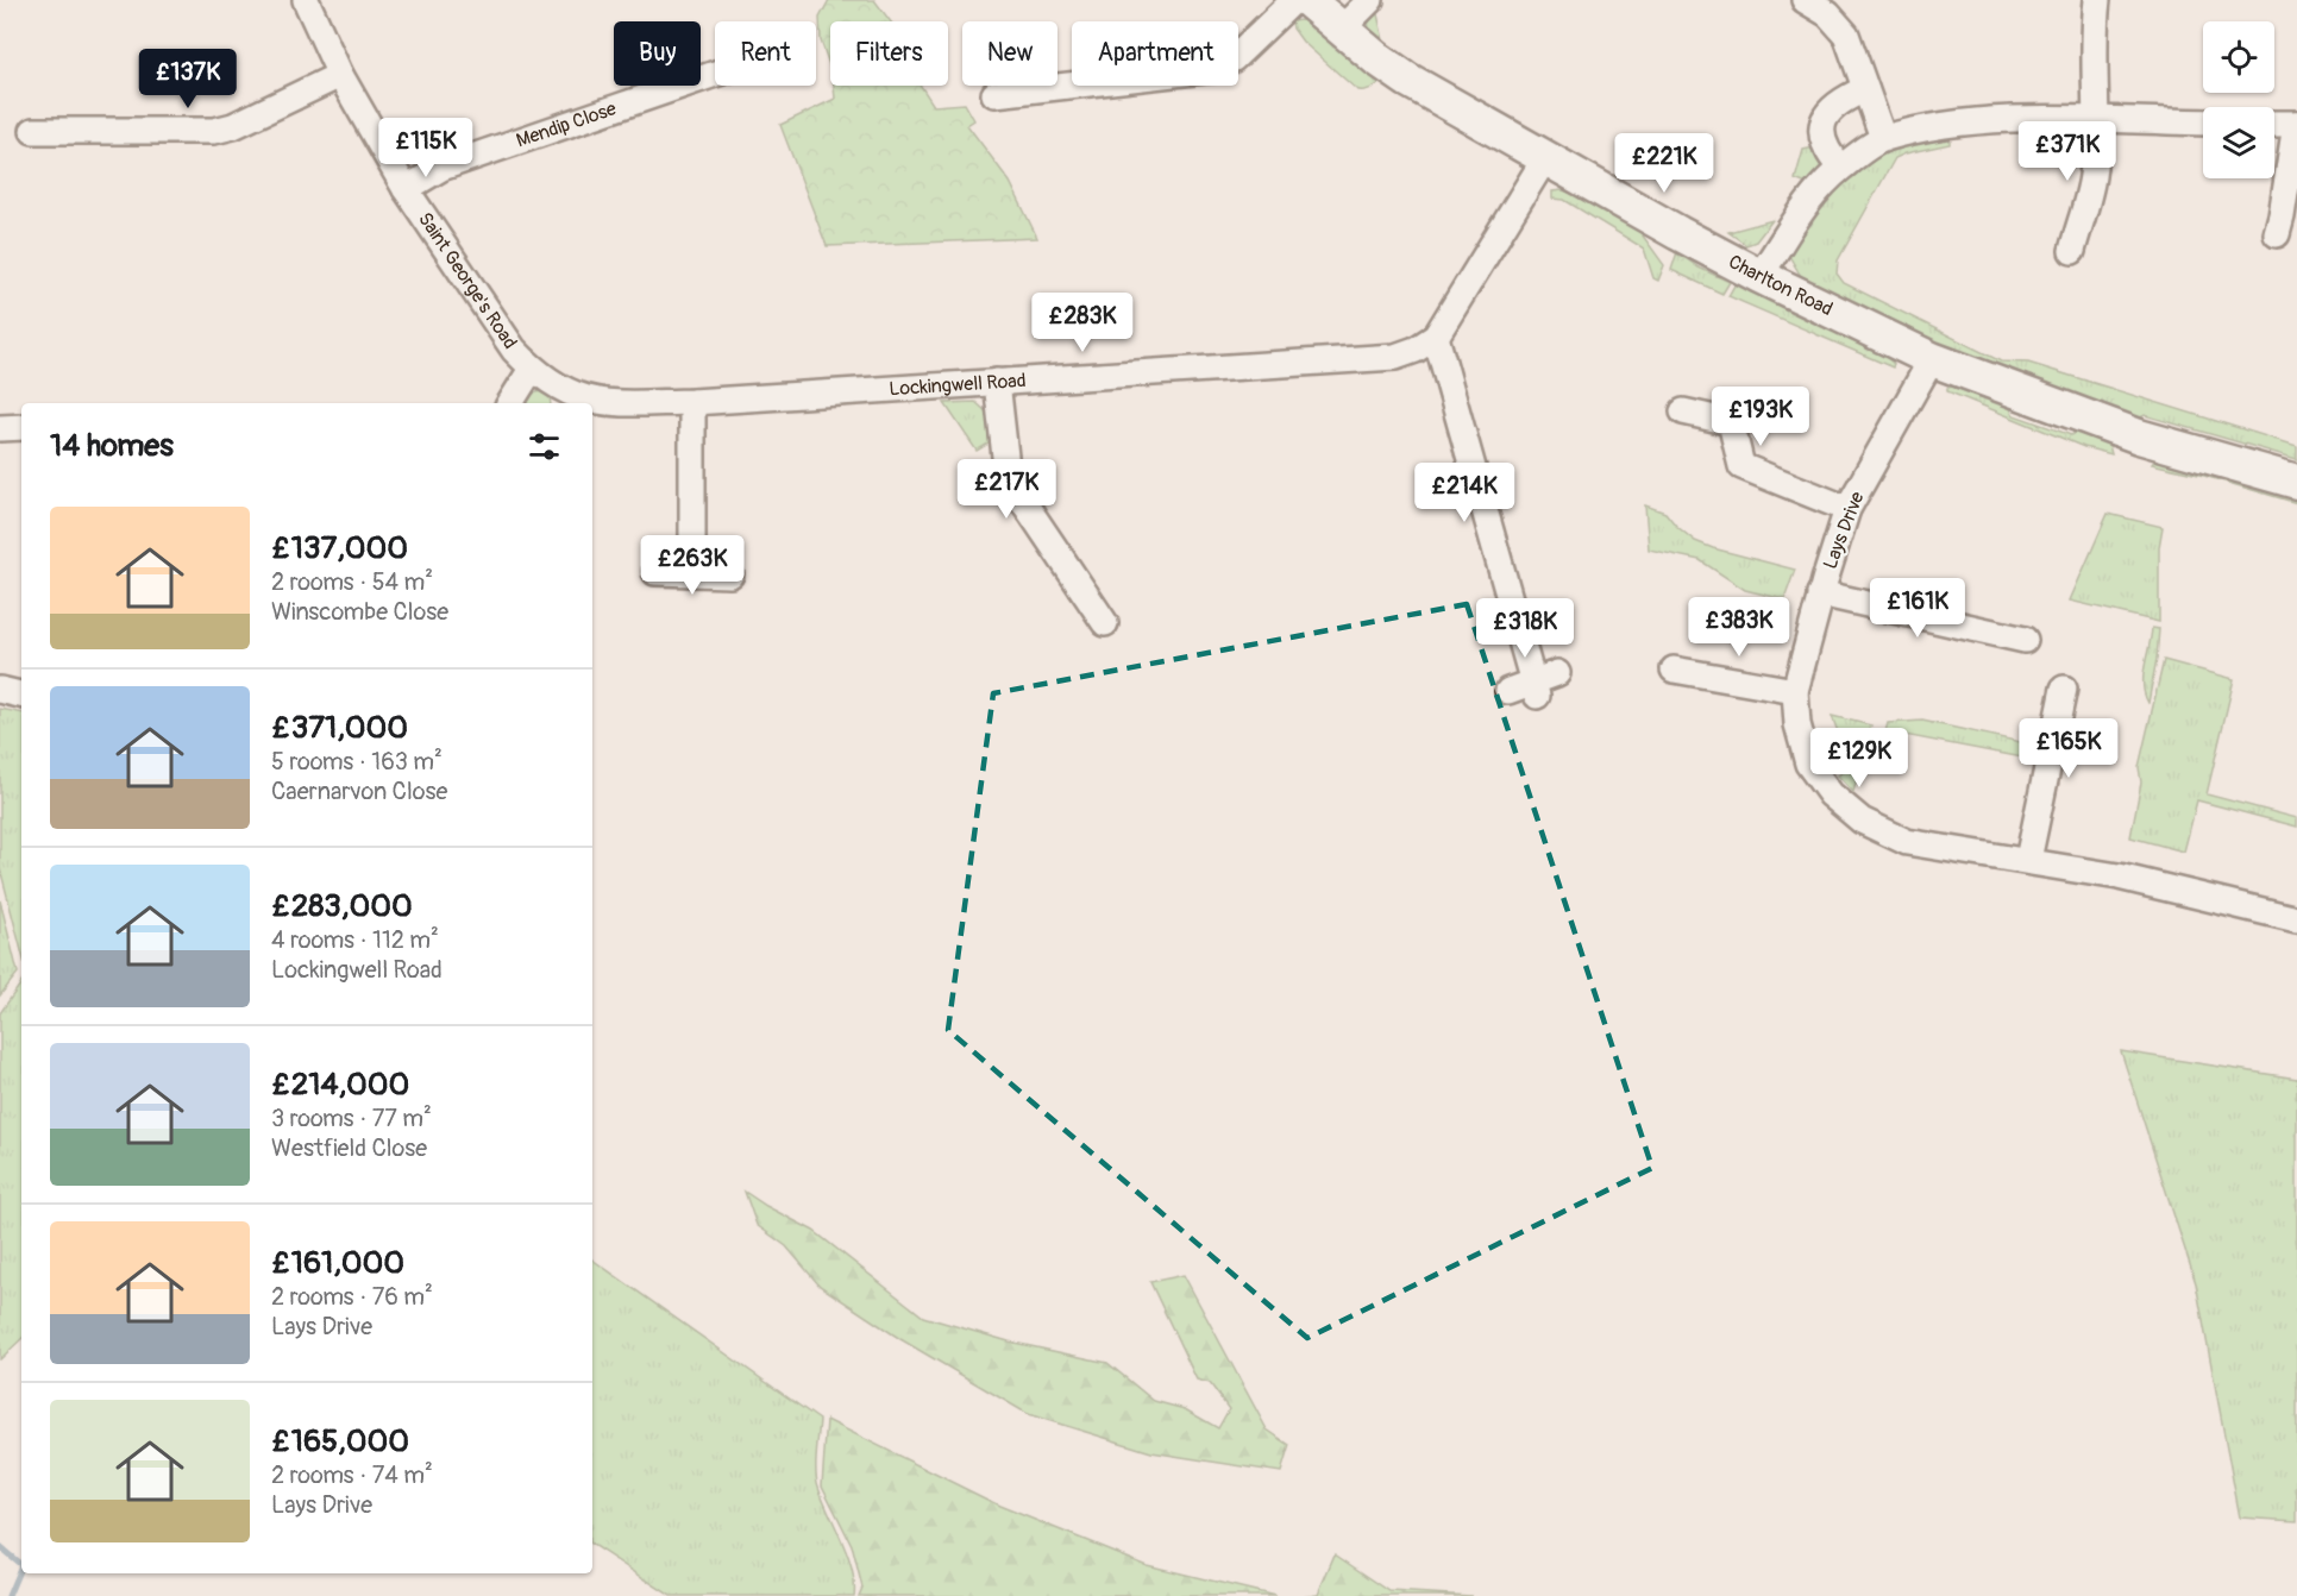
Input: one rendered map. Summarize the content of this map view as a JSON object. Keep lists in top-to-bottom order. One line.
{"streets":{"street":["Mendip Close","Saint George's Road","Charlton Road","Lockingwell Road","Lays Drive"]},"crossings":[["Mendip Close","Saint George's Road"],["Saint George's Road","Lockingwell Road"],["Charlton Road","Lockingwell Road"],["Charlton Road","Lays Drive"]],"page":{"chip":["Buy","Rent","Filters","New","Apartment"],"price":["£137K","£115K","£371K","£221K","£283K","£193K","£217K","£214K","£263K","£161K","£383K","£318K","£165K","£129K"],"heading":"14 homes","list":[{"name":"£137,000","note":"2 rooms · 54 m² · Winscombe Close"},{"name":"£371,000","note":"5 rooms · 163 m² · Caernarvon Close"},{"name":"£283,000","note":"4 rooms · 112 m² · Lockingwell Road"},{"name":"£214,000","note":"3 rooms · 77 m² · Westfield Close"},{"name":"£161,000","note":"2 rooms · 76 m² · Lays Drive"},{"name":"£165,000","note":"2 rooms · 74 m² · Lays Drive"}]}}
